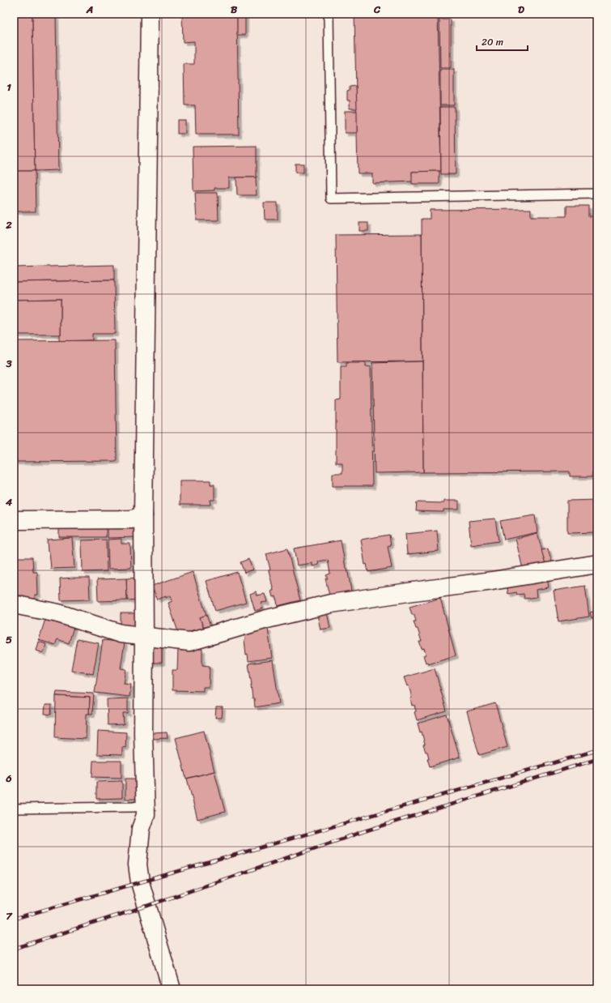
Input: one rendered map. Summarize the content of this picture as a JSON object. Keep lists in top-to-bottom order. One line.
{"scale_bar":"20 m","grid":{"columns":["A","B","C","D"],"rows":["1","2","3","4","5","6","7"]}}
